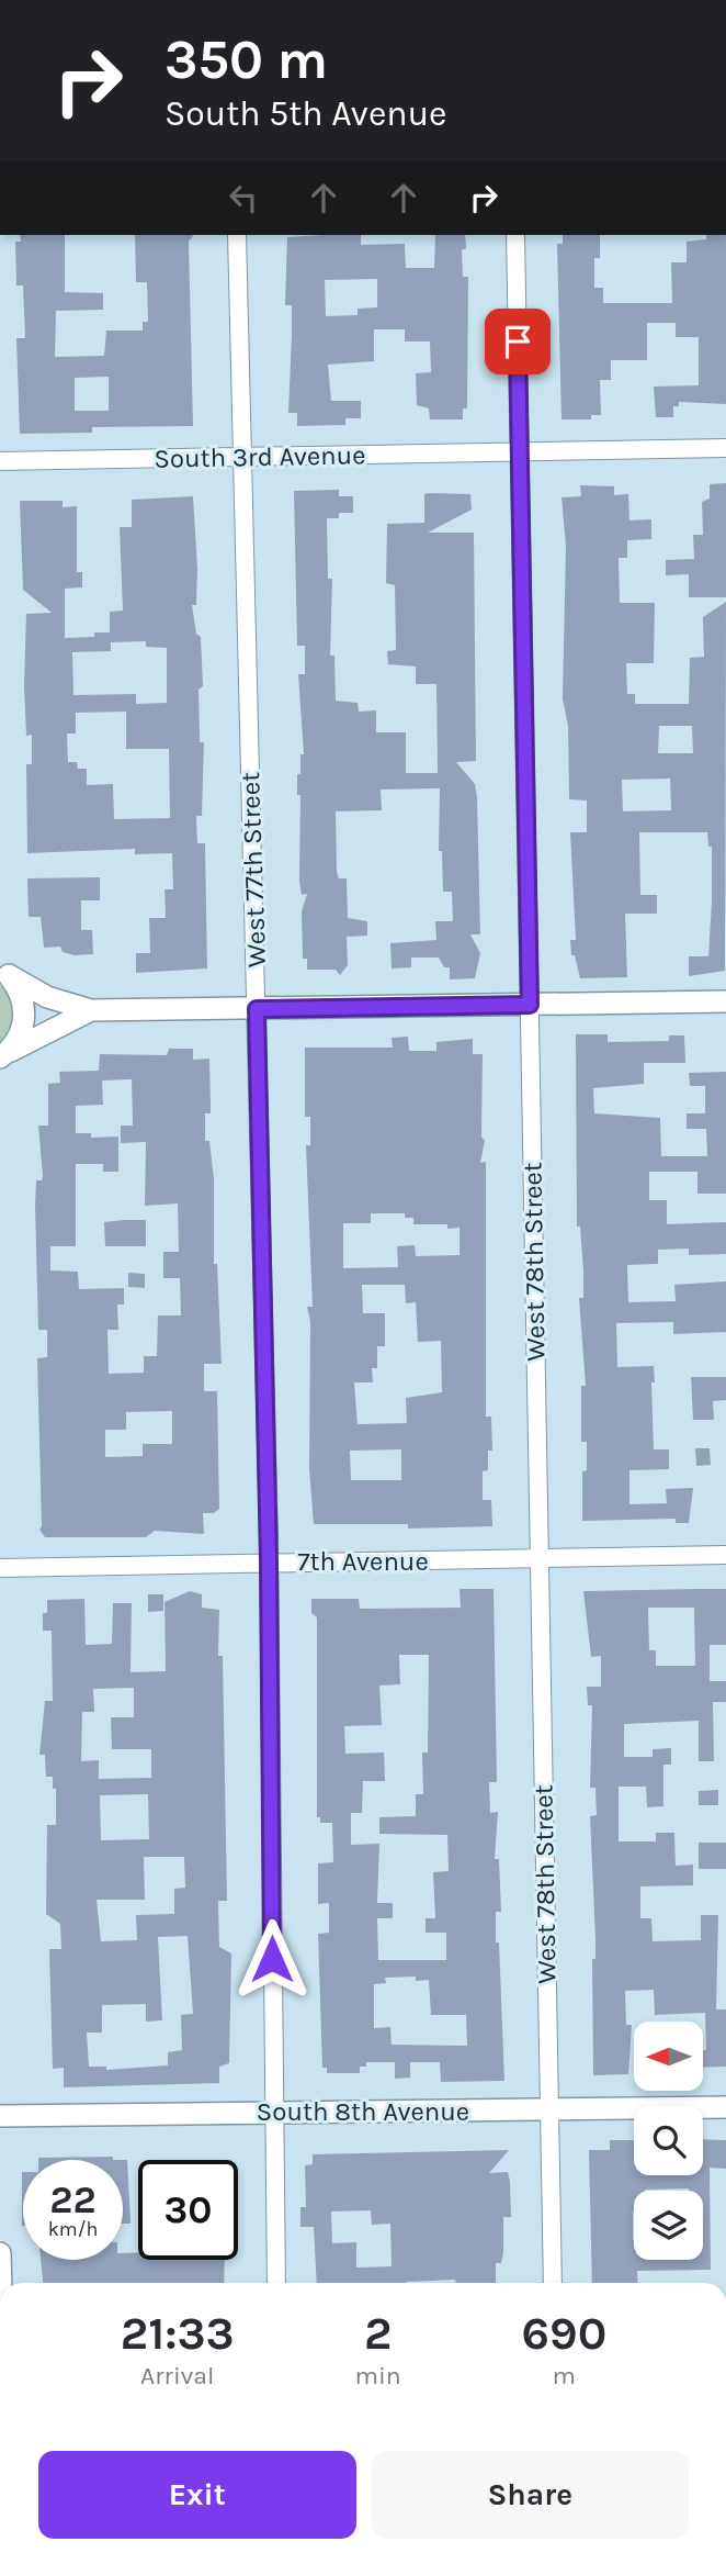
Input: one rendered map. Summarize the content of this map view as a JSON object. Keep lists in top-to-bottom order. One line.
{"streets":{"street":["South 3rd Avenue","West 77th Street","West 78th Street","7th Avenue","South 8th Avenue"]},"crossings":[["South 3rd Avenue","West 77th Street"],["South 3rd Avenue","West 78th Street"],["West 77th Street","7th Avenue"],["West 77th Street","South 8th Avenue"],["West 78th Street","7th Avenue"],["West 78th Street","South 8th Avenue"]],"north":"left","page":{"turn":["350 m","South 5th Avenue"],"speed":"22 km/h","limit":"30","eta":["21:33","Arrival","2","min","690","m"],"buttons":["Exit","Share"]}}
